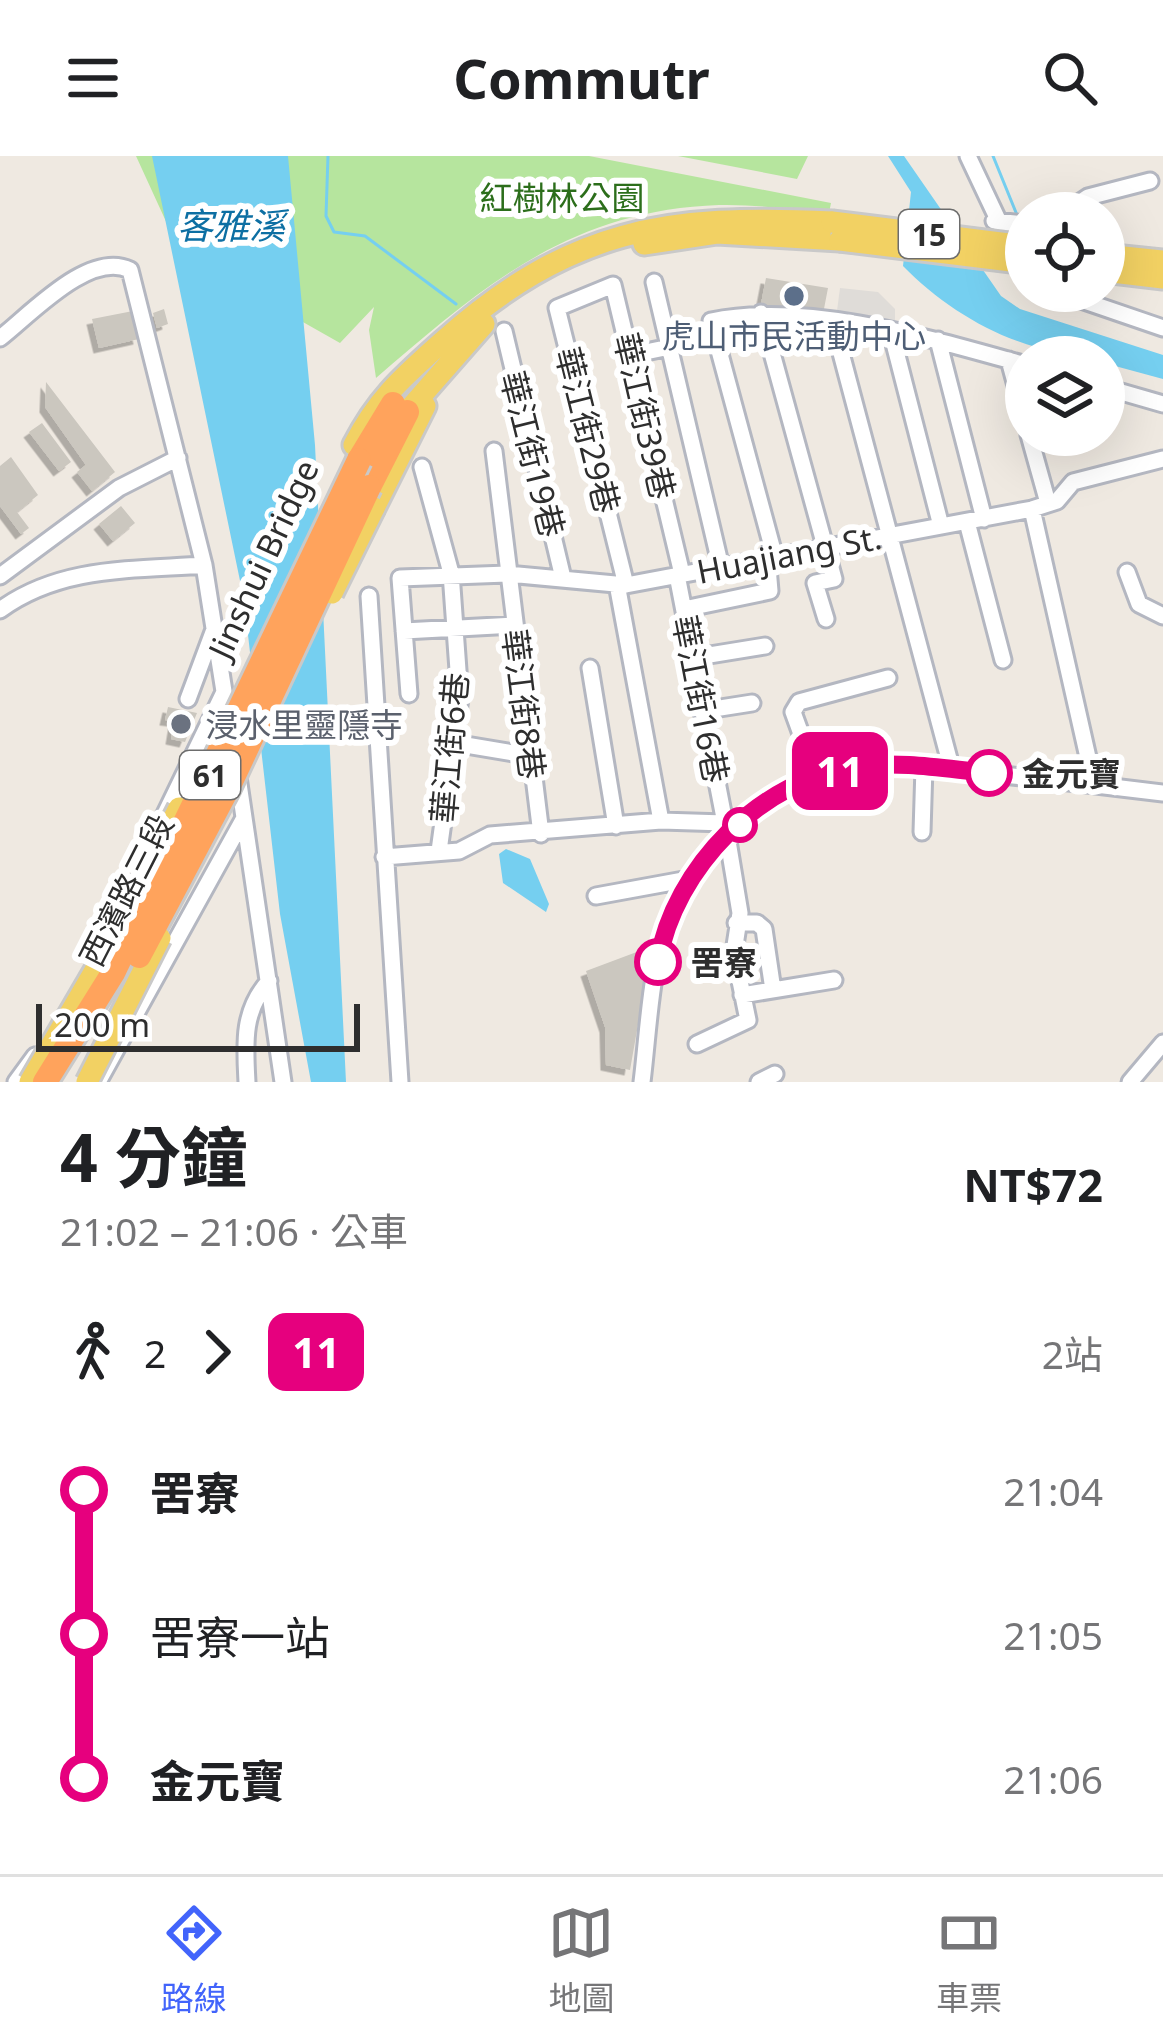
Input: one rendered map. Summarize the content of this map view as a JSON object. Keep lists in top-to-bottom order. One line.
{"streets":{"highway":["Jinshui Bridge","61"],"main road":["15"],"street":["華江街39巷","華江街29巷","華江街19巷","Huajiang St.","華江街16巷","華江街8巷","華江街6巷","西濱路三段"]},"crossings":[["15","61"],["華江街39巷","華江街29巷"],["華江街39巷","Huajiang St."],["華江街39巷","華江街16巷"],["華江街29巷","Huajiang St."],["華江街19巷","Huajiang St."],["Huajiang St.","華江街16巷"],["Huajiang St.","華江街8巷"],["Huajiang St.","華江街6巷"],["Jinshui Bridge","61"]],"water":["客雅溪"],"parks":["紅樹林公園"],"places":["虎山市民活動中心","浸水里靈隱寺","金元寶","罟寮"],"lines":["bus line 11"],"scale_bar":"200 m","page":{"header":"Commutr","on_map":"11","scale":"200 m","heading":["4 分鐘","21:02 – 21:06 · 公車","NT$72"],"legs":["2","11","2站"],"list":[{"name":"罟寮","value":"21:04"},{"name":"罟寮一站","value":"21:05"},{"name":"金元寶","value":"21:06"}],"tabs":["路線","地圖","車票"]}}
